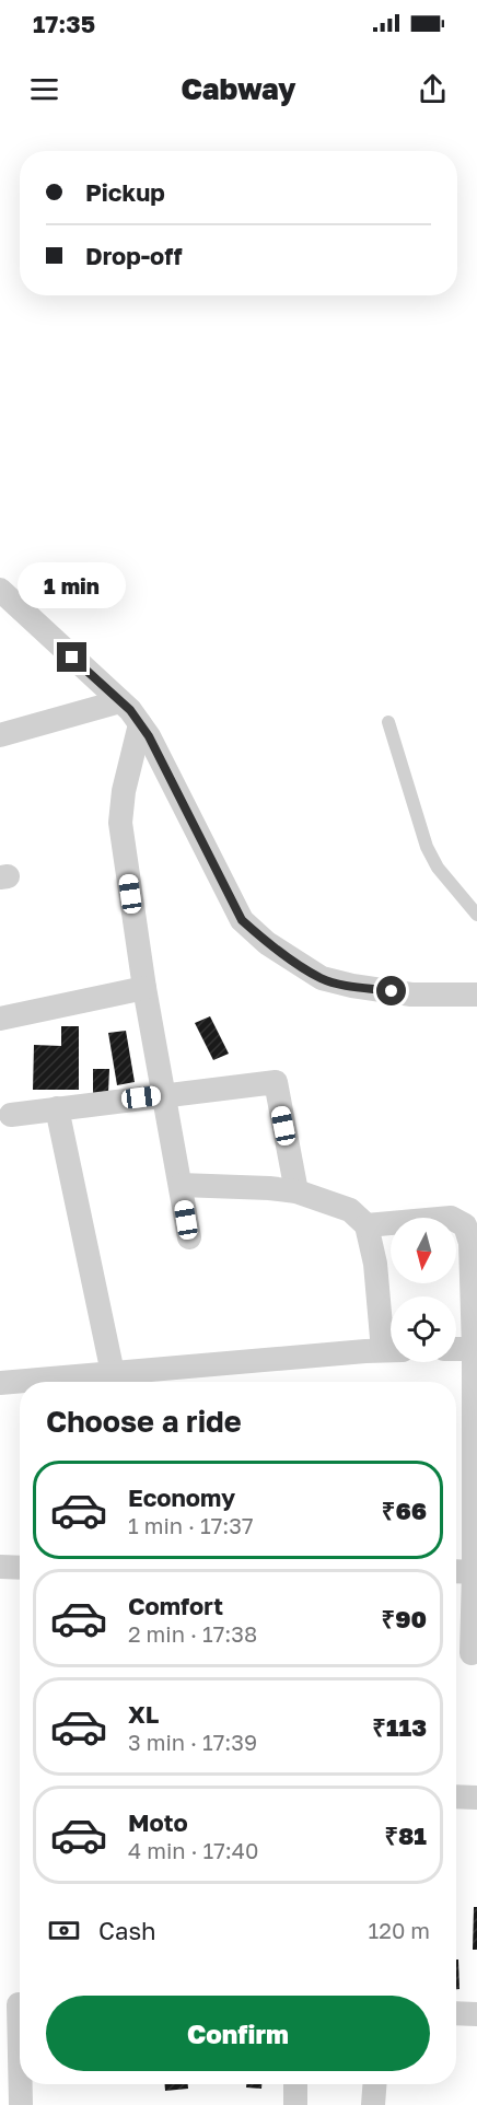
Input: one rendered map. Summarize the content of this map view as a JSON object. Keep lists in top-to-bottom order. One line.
{"north":"bottom","page":{"status":"17:35","header":"Cabway","banner":["Pickup","Drop-off"],"bubble":"1 min","heading":"Choose a ride","list":[{"name":"Economy","note":"1 min · 17:37","value":"₹66"},{"name":"Comfort","note":"2 min · 17:38","value":"₹90"},{"name":"XL","note":"3 min · 17:39","value":"₹113"},{"name":"Moto","note":"4 min · 17:40","value":"₹81"}],"pay":["Cash","120 m"],"buttons":"Confirm"}}
